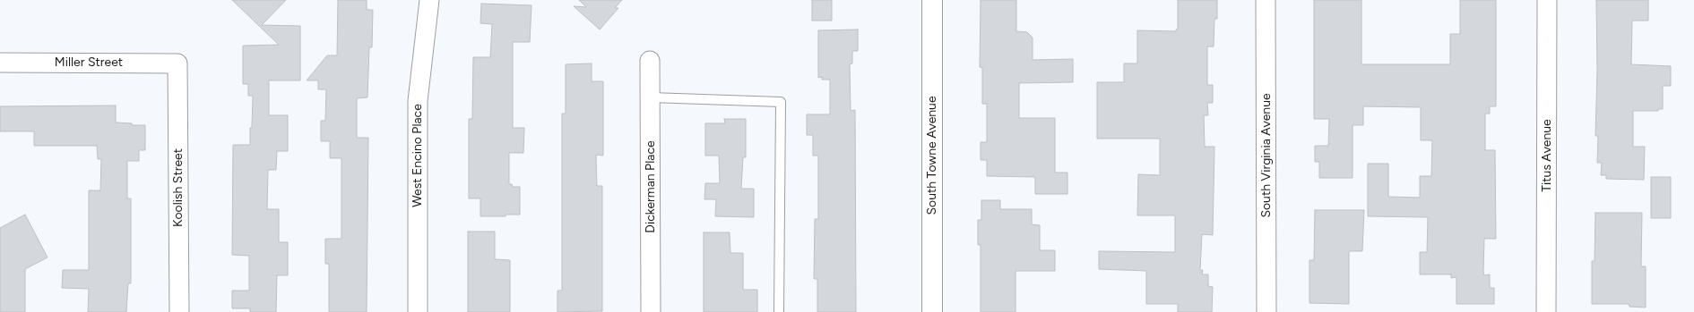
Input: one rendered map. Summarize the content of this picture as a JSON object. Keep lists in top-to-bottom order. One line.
{"streets":{"street":["Miller Street","West Encino Place","South Towne Avenue","South Virginia Avenue","Titus Avenue","Dickerman Place","Koolish Street"]},"crossings":[["Miller Street","Koolish Street"]]}
